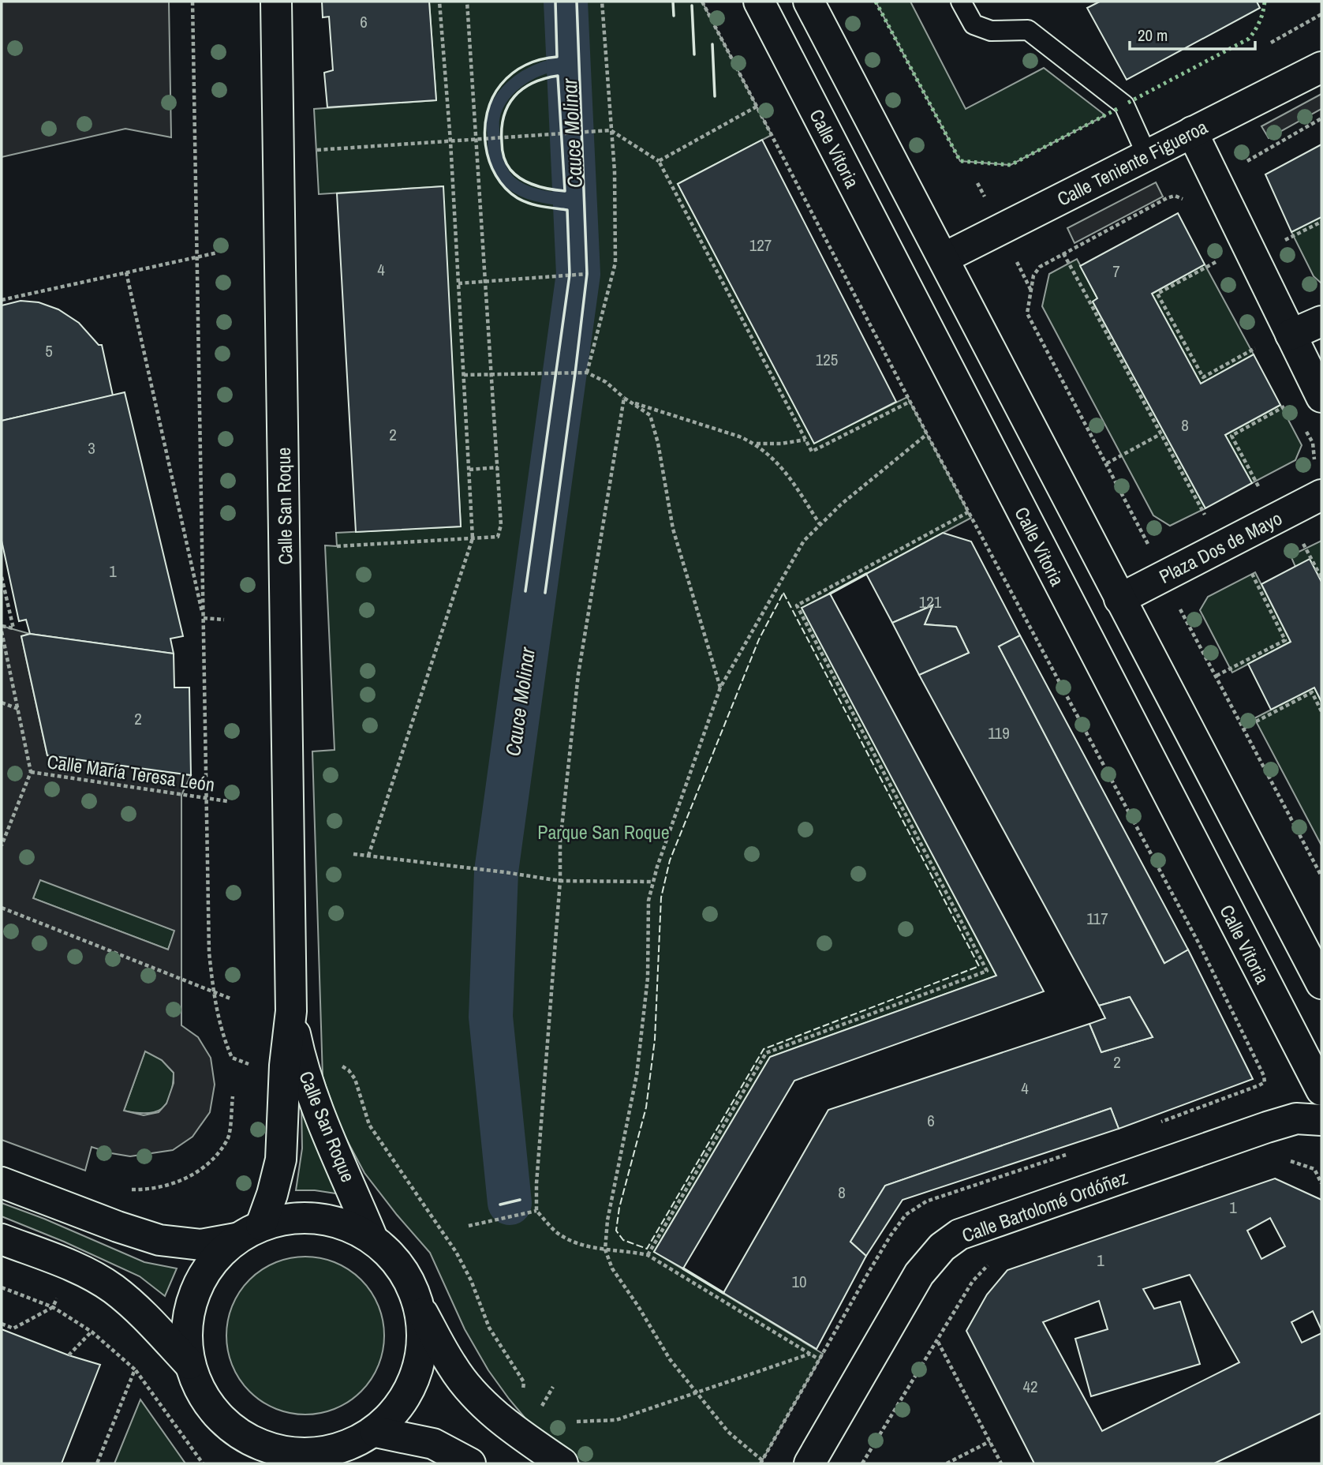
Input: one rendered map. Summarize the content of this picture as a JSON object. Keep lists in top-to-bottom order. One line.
{"streets":{"main road":["Calle Vitoria","Calle Teniente Figueroa","Calle San Roque","Plaza Dos de Mayo","Calle Bartolomé Ordóñez"],"path":["Calle María Teresa León"]},"water":["Cauce Molinar"],"parks":["Parque San Roque"],"house_numbers":["6","127","4","7","5","125","8","2","3","1","121","2","119","117","2","4","6","8","1","1","10","42"],"scale_bar":"20 m"}
